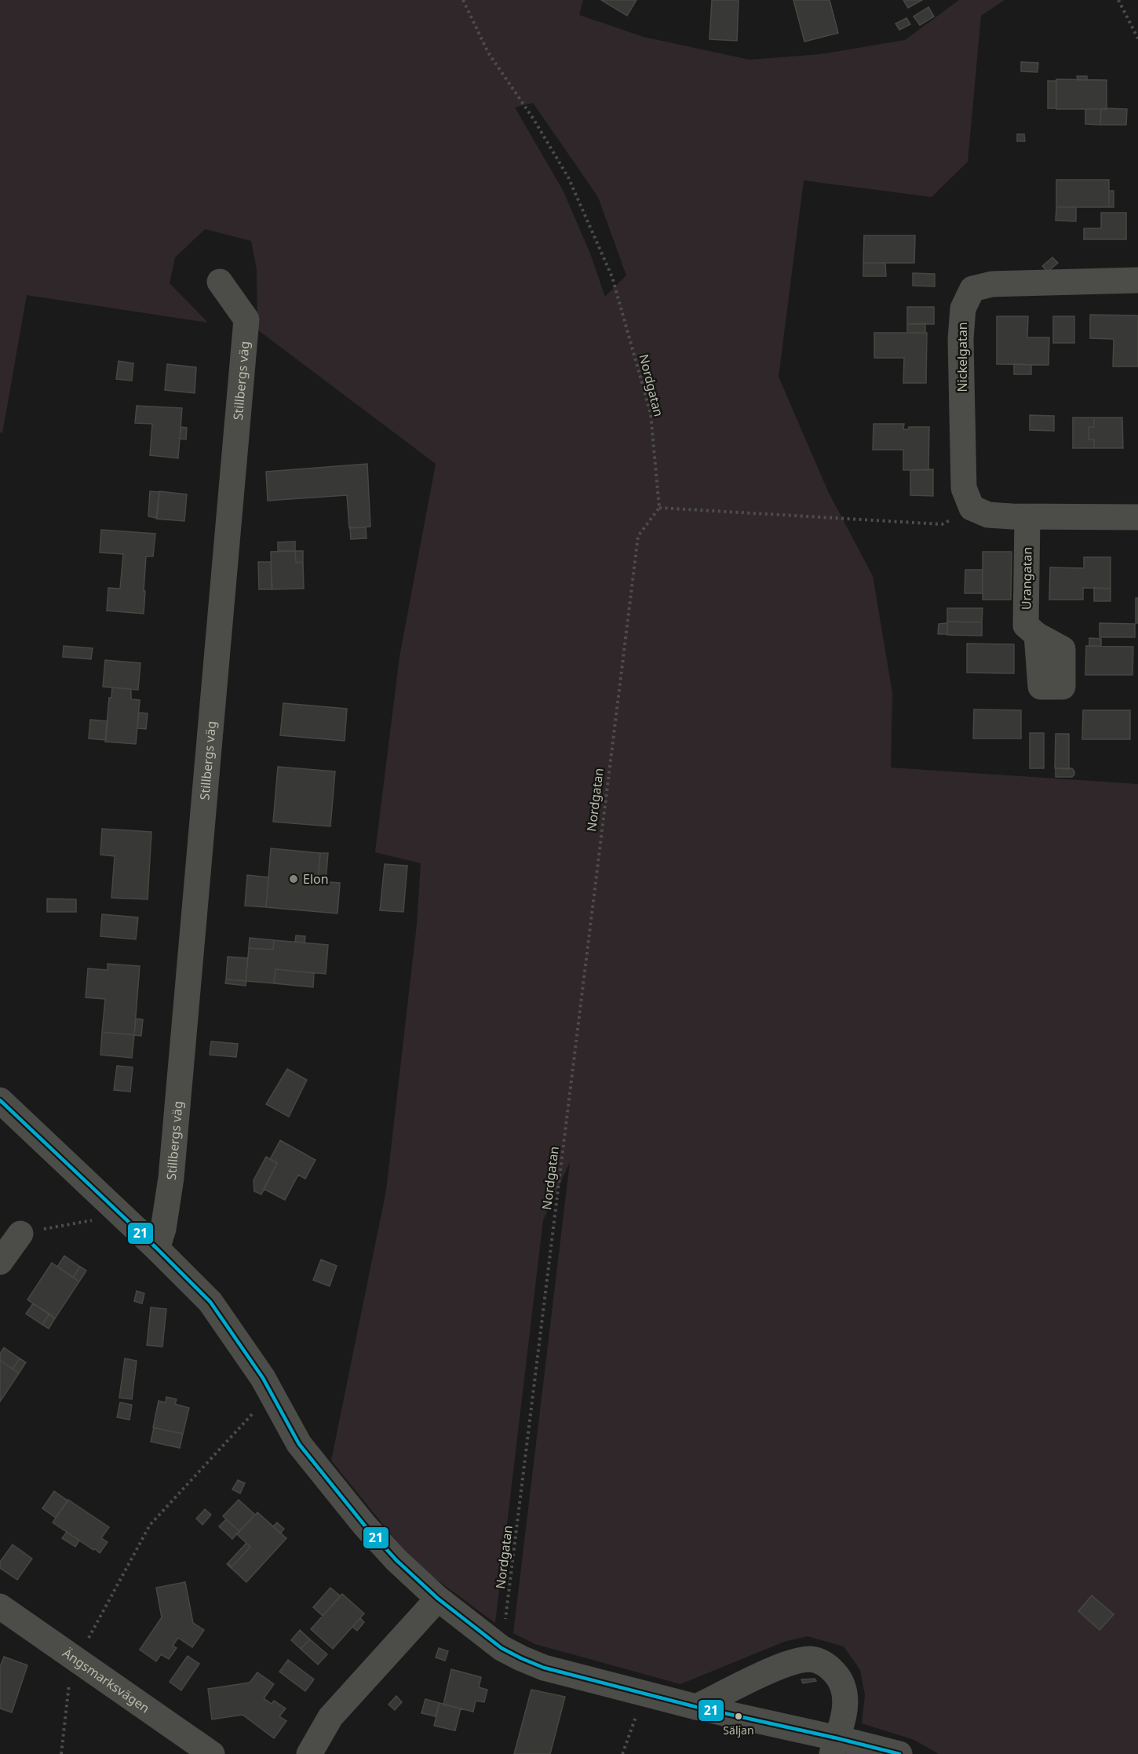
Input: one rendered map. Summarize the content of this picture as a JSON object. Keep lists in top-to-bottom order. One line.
{"streets":{"street":["Nickelgatan","Stillbergs väg","Urangatan","Ängsmarksvägen"],"path":["Nordgatan"]},"places":["Elon","Säljan"],"lines":["transit line 21"]}
